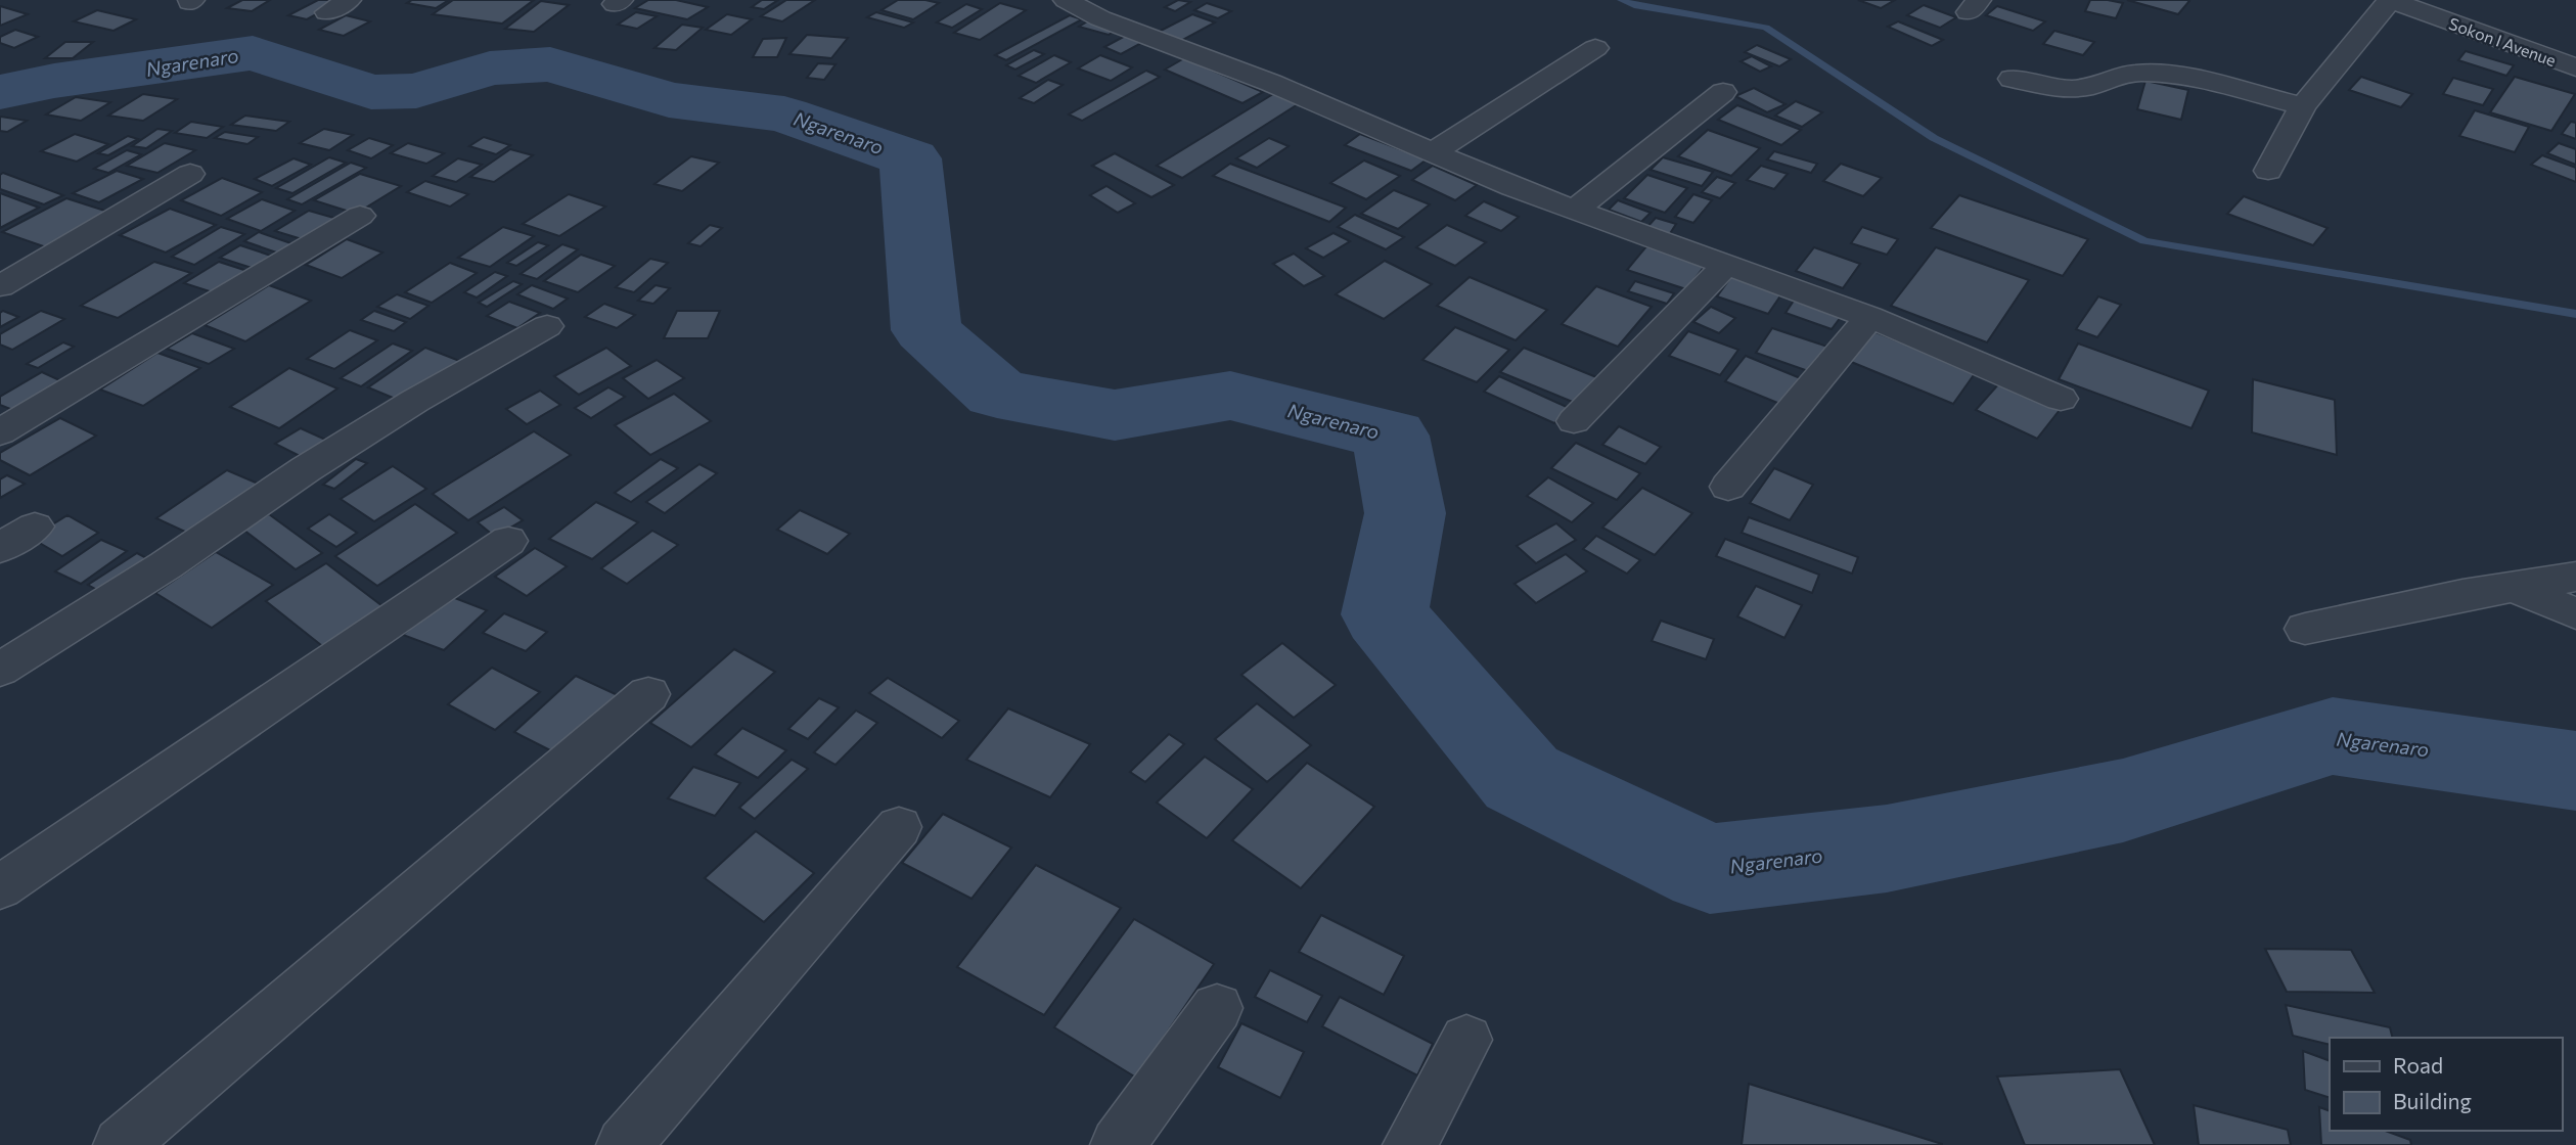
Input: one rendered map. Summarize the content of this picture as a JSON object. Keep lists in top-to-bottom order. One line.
{"streets":{"street":["Sokon I Avenue"]},"water":["Ngarenaro"],"legend":["Road","Building"]}
